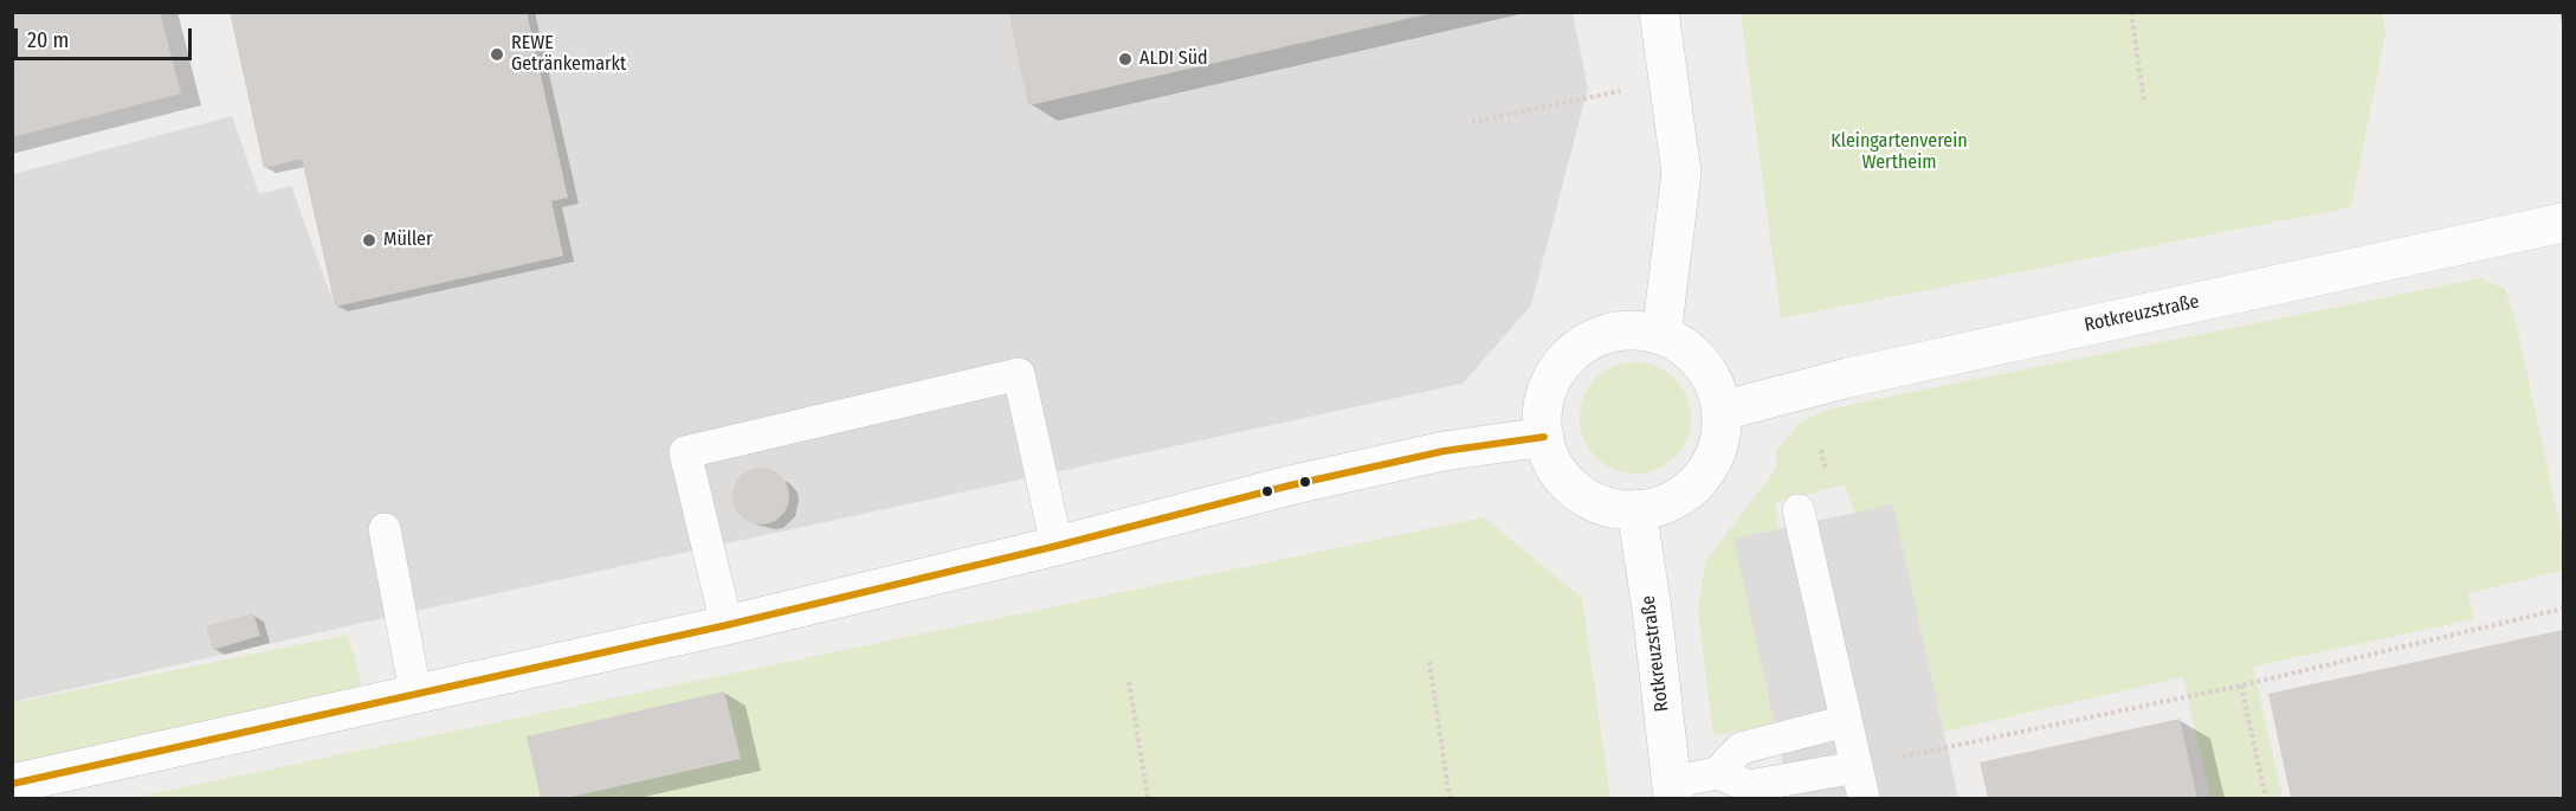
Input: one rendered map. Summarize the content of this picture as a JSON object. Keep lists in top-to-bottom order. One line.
{"streets":{"street":["Rotkreuzstraße"]},"parks":["Kleingartenverein Wertheim"],"places":["REWE Getränkemarkt","ALDI Süd","Müller"],"scale_bar":"20 m"}
